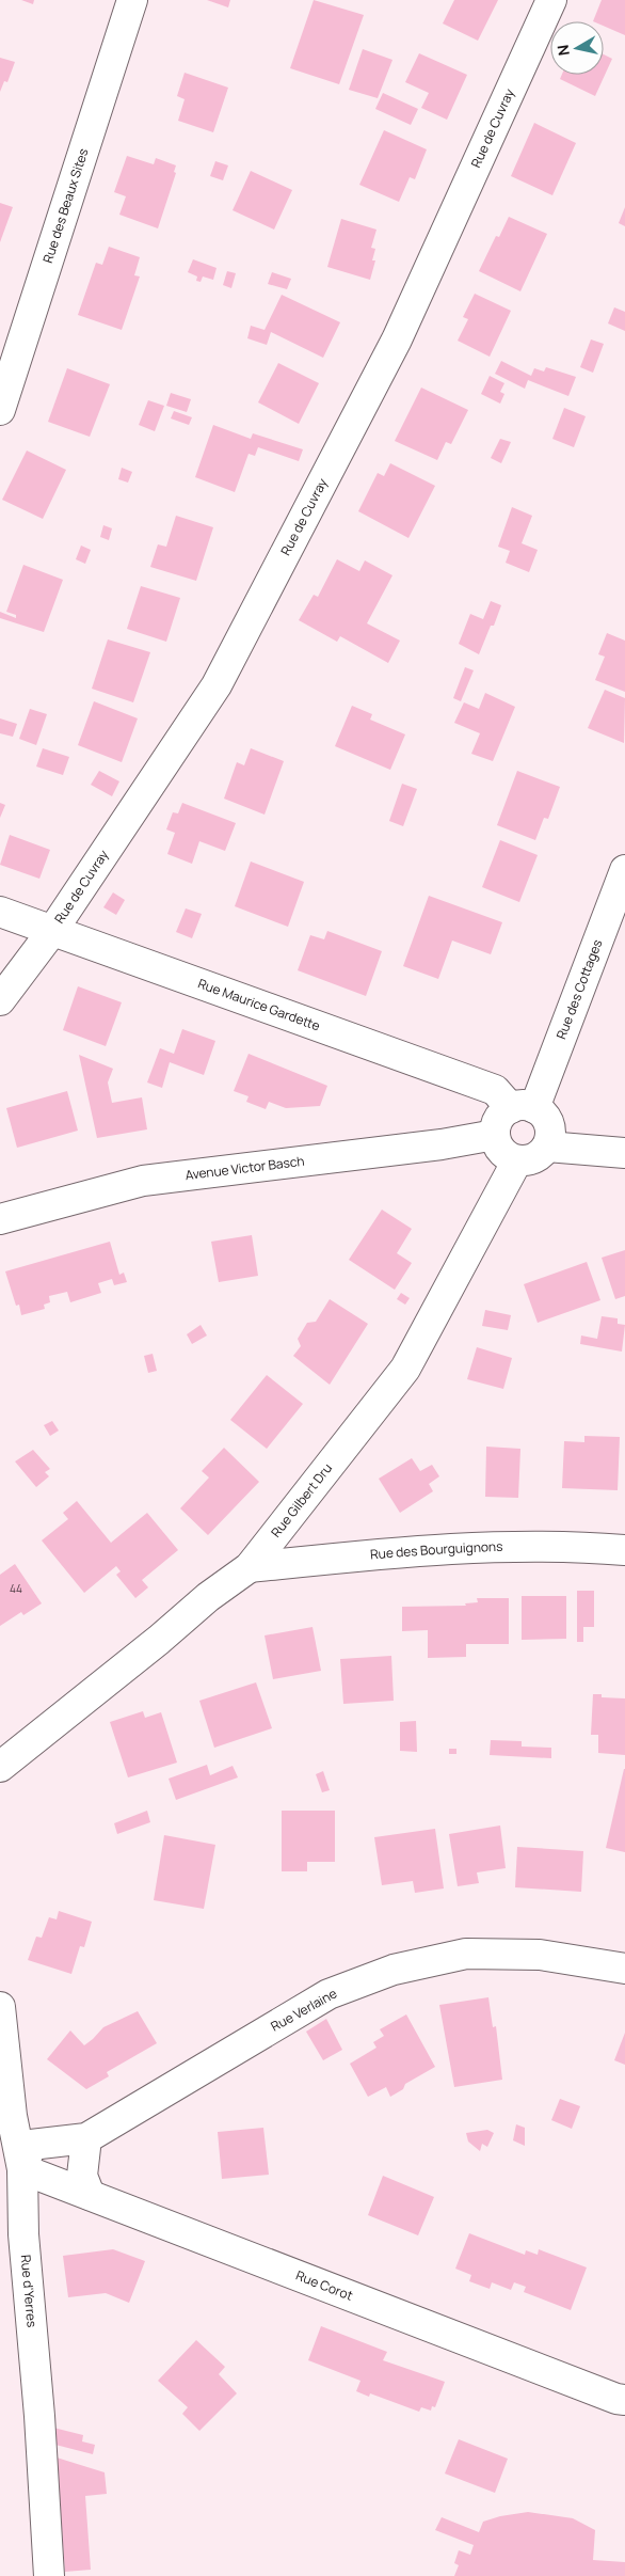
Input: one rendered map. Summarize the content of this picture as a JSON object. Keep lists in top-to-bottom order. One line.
{"streets":{"street":["Rue de Cuvray","Rue des Beaux Sites","Rue des Cottages","Rue Maurice Gardette","Avenue Victor Basch","Rue Gilbert Dru","Rue des Bourguignons","Rue Verlaine","Rue Corot","Rue d'Yerres"]},"crossings":[["Rue de Cuvray","Rue Maurice Gardette"],["Rue des Cottages","Rue Maurice Gardette"],["Rue des Cottages","Avenue Victor Basch"],["Rue des Cottages","Rue Gilbert Dru"],["Rue Maurice Gardette","Avenue Victor Basch"],["Rue Maurice Gardette","Rue Gilbert Dru"],["Avenue Victor Basch","Rue Gilbert Dru"],["Rue Gilbert Dru","Rue des Bourguignons"],["Rue Verlaine","Rue Corot"],["Rue Verlaine","Rue d'Yerres"],["Rue Corot","Rue d'Yerres"]],"house_numbers":["44"],"north":"left"}
